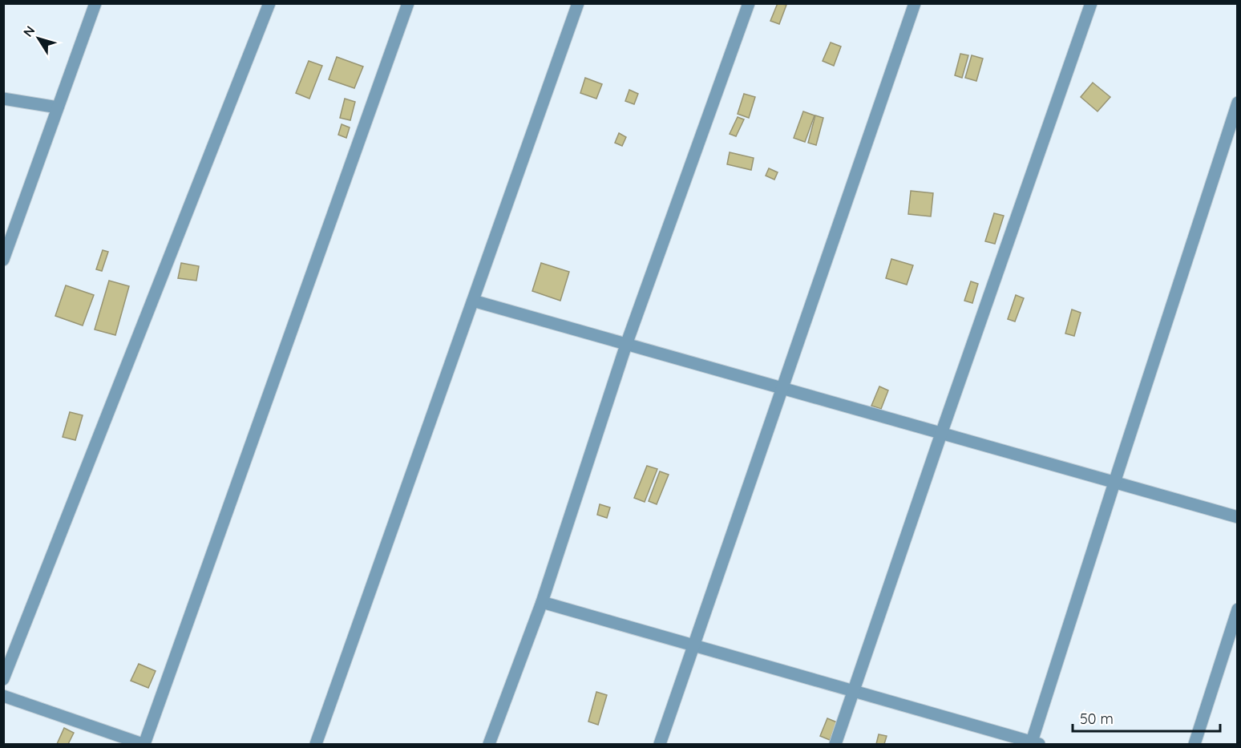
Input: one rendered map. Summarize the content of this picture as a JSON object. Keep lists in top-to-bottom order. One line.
{"scale_bar":"50 m","north":"top left"}
